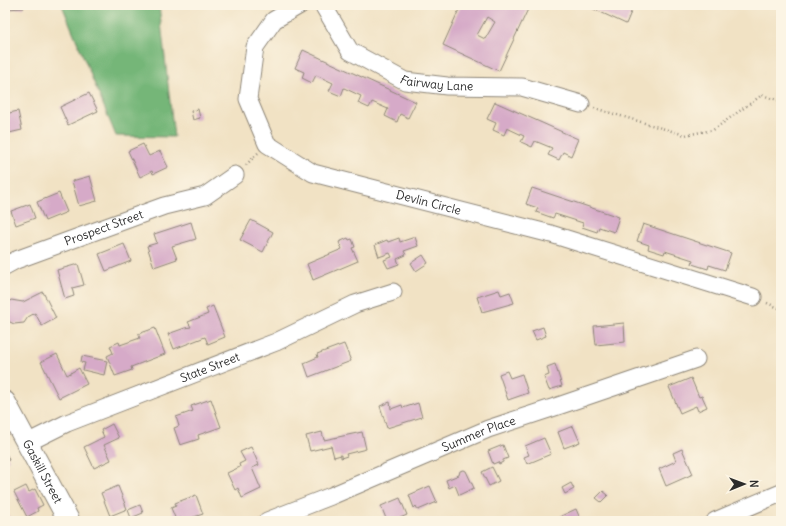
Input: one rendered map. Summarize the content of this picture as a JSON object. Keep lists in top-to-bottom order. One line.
{"streets":{"street":["Fairway Lane","Devlin Circle","Prospect Street","State Street","Summer Place","Gaskill Street"]},"crossings":[["State Street","Gaskill Street"]],"north":"right"}
